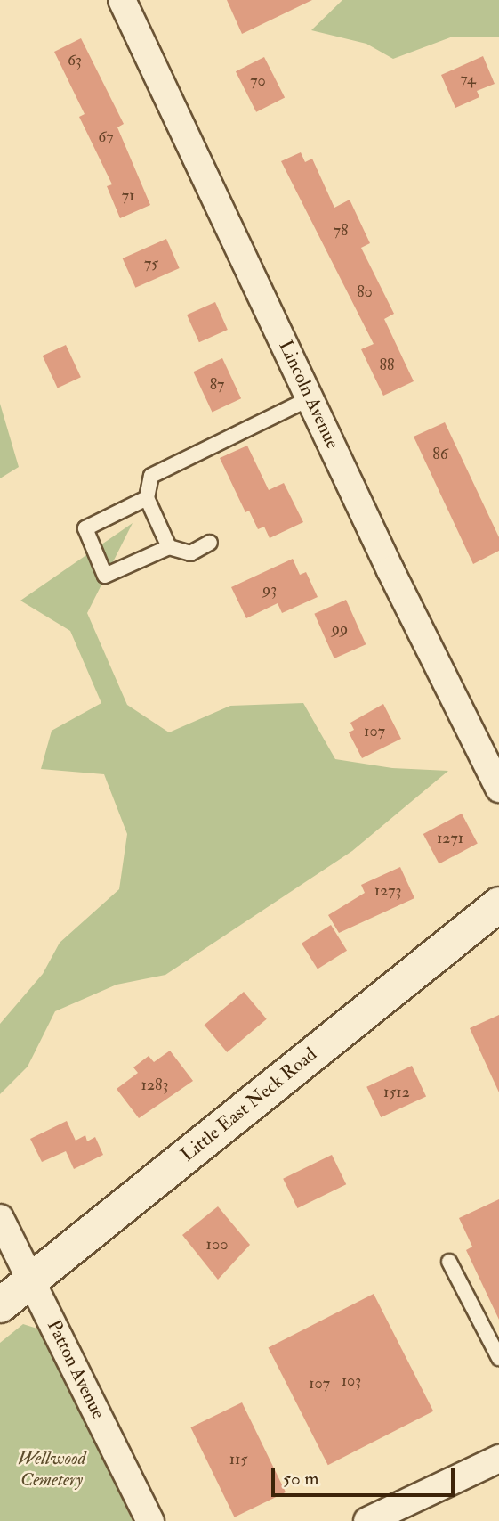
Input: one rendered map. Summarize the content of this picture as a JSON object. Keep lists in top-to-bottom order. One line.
{"streets":{"main road":["Little East Neck Road"],"street":["Lincoln Avenue","Patton Avenue"]},"crossings":[["Little East Neck Road","Patton Avenue"]],"parks":["Wellwood Cemetery"],"house_numbers":["63","74","70","67","71","78","75","80","88","87","86","93","99","107","1271","1273","1283","1512","100","103","107","115"],"scale_bar":"50 m"}
